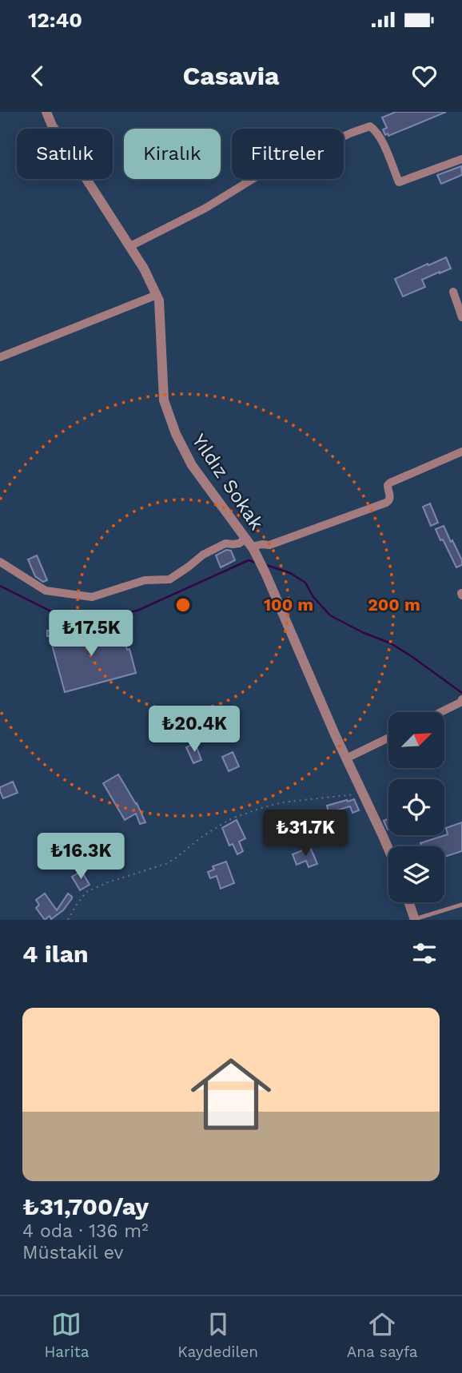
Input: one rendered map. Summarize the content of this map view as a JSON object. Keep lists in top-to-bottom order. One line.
{"streets":{"street":["Yıldız Sokak"]},"north":"top right","page":{"status":"12:40","header":"Casavia","chip":["Satılık","Kiralık","Filtreler"],"price":["₺17.5K","₺20.4K","₺31.7K","₺16.3K"],"heading":"4 ilan","list":[{"name":"₺31,700/ay","note":"4 oda · 136 m² · Müstakil ev"}],"tabs":["Harita","Kaydedilen","Ana sayfa"]},"rings":["100 m","200 m"]}
